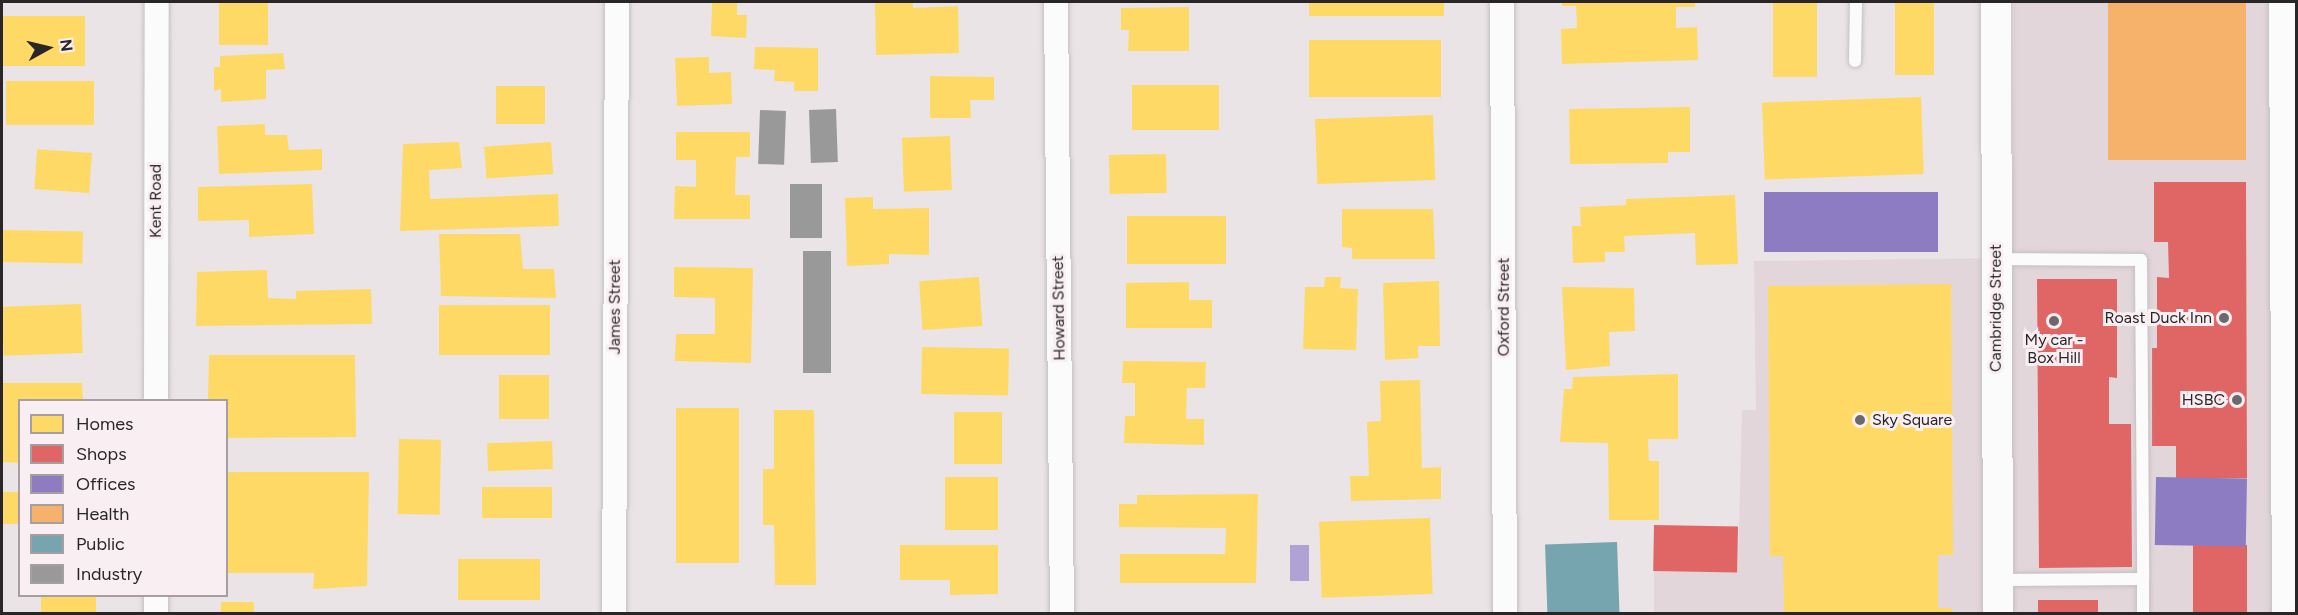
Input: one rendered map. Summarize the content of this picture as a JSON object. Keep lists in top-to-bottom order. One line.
{"streets":{"street":["Kent Road","James Street","Oxford Street","Howard Street","Cambridge Street"]},"places":["Roast Duck Inn","My car - Box Hill","HSBC","Sky Square"],"legend":["Homes","Shops","Offices","Health","Public","Industry"],"north":"right"}
